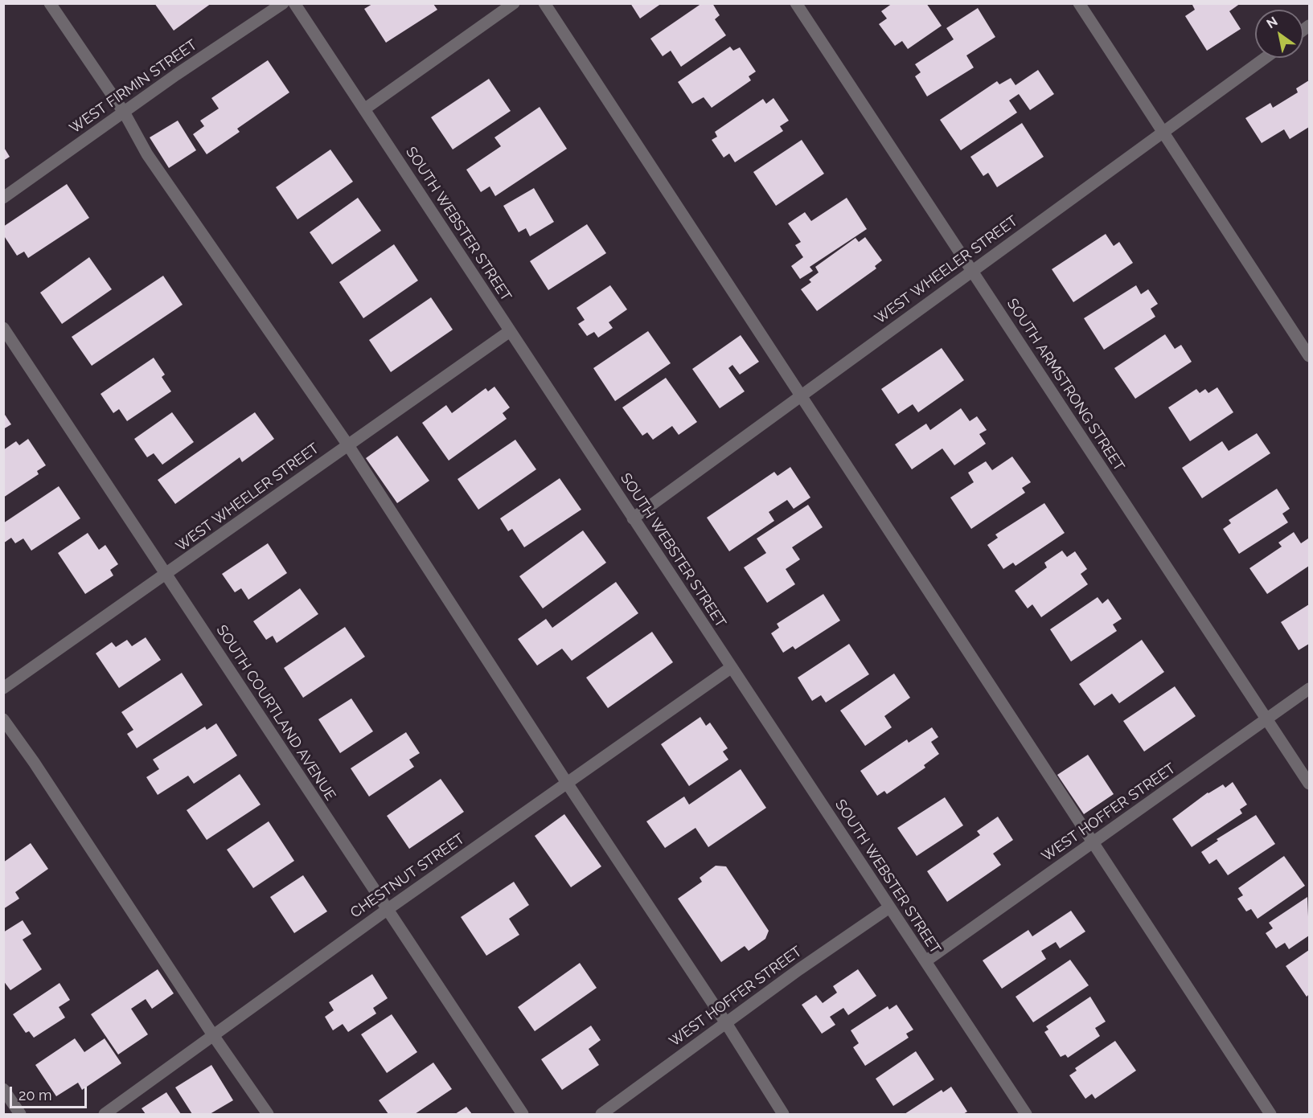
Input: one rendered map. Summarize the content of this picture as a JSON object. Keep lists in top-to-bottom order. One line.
{"streets":{"street":["WEST FIRMIN STREET","SOUTH WEBSTER STREET","WEST WHEELER STREET","SOUTH ARMSTRONG STREET","SOUTH COURTLAND AVENUE","WEST HOFFER STREET","CHESTNUT STREET"]},"crossings":[["SOUTH WEBSTER STREET","WEST WHEELER STREET"],["SOUTH WEBSTER STREET","WEST HOFFER STREET"],["SOUTH WEBSTER STREET","CHESTNUT STREET"],["WEST WHEELER STREET","SOUTH ARMSTRONG STREET"],["WEST WHEELER STREET","SOUTH COURTLAND AVENUE"],["SOUTH ARMSTRONG STREET","WEST HOFFER STREET"],["SOUTH COURTLAND AVENUE","CHESTNUT STREET"]],"scale_bar":"20 m","north":"top left"}
